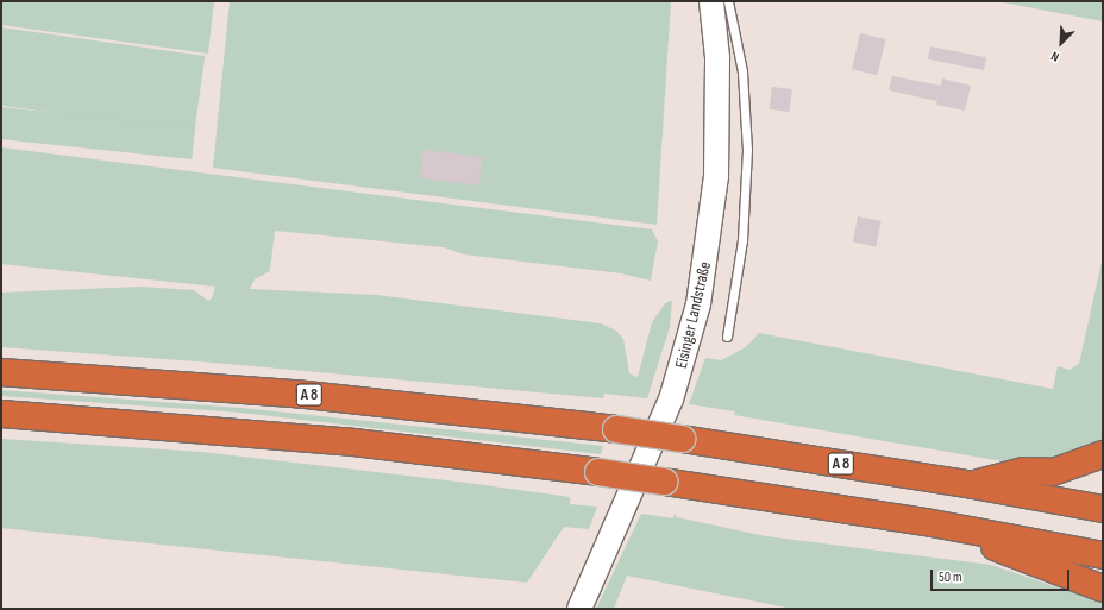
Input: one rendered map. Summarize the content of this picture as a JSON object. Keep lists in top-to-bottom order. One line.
{"streets":{"highway":["A 8"],"main road":["Eisinger Landstraße"]},"scale_bar":"50 m","north":"bottom left"}
